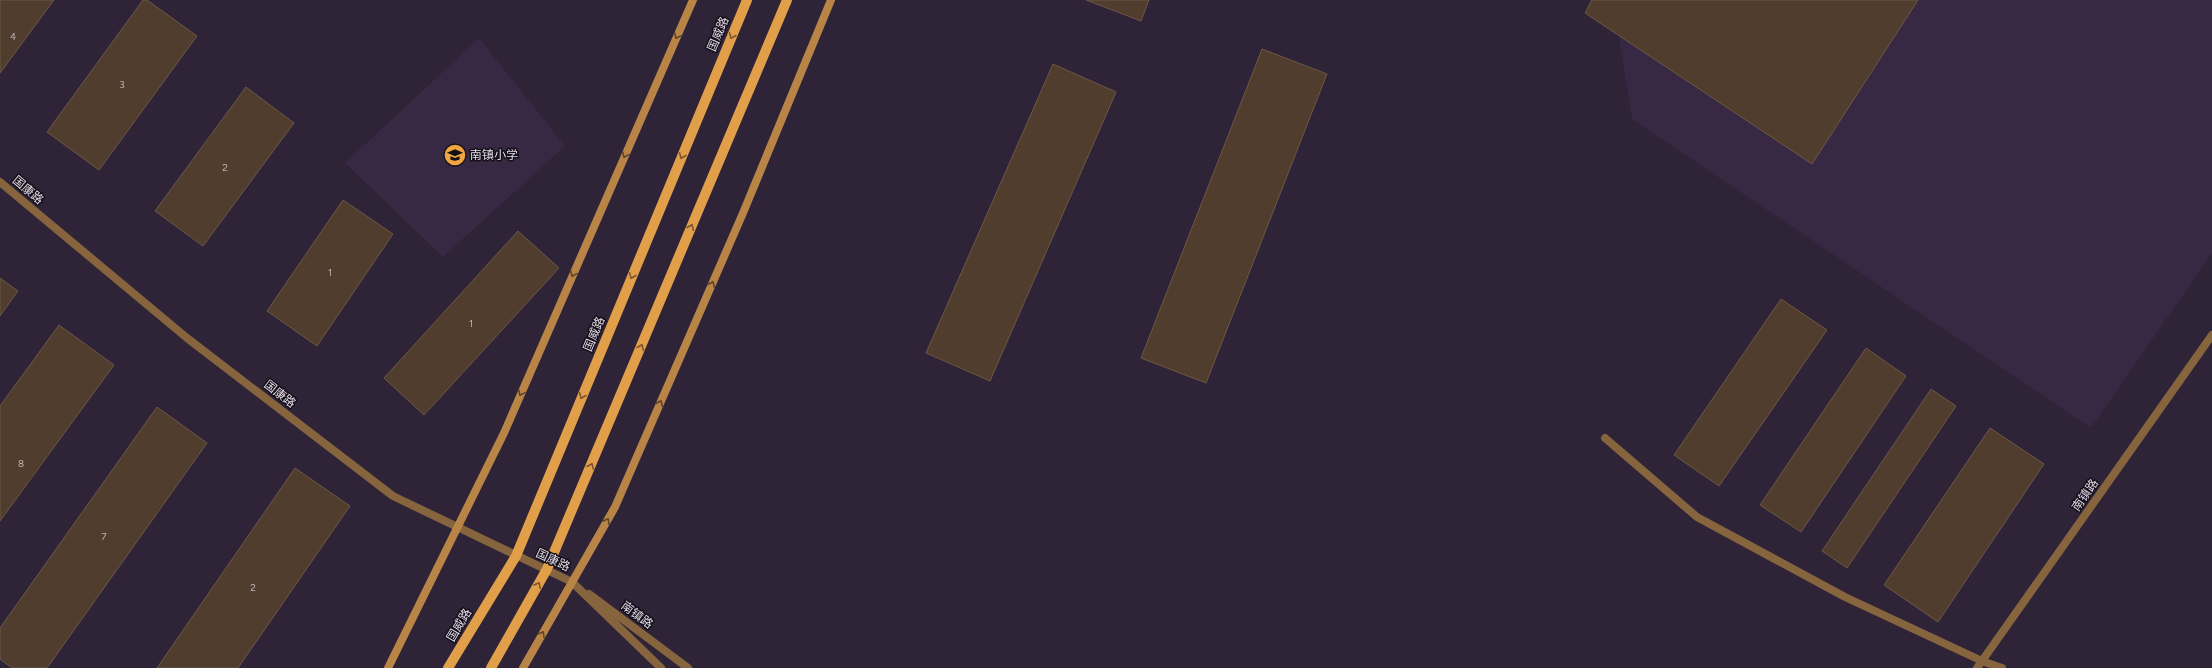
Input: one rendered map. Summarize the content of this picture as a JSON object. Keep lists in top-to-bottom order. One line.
{"streets":{"main road":["国威路"],"street":["国康路","南镇路"]},"crossings":[["国威路","国康路"],["国康路","南镇路"]],"places":{"school or university":["南镇小学"]},"house_numbers":["4","3","2","1","1","8","7","2"]}
